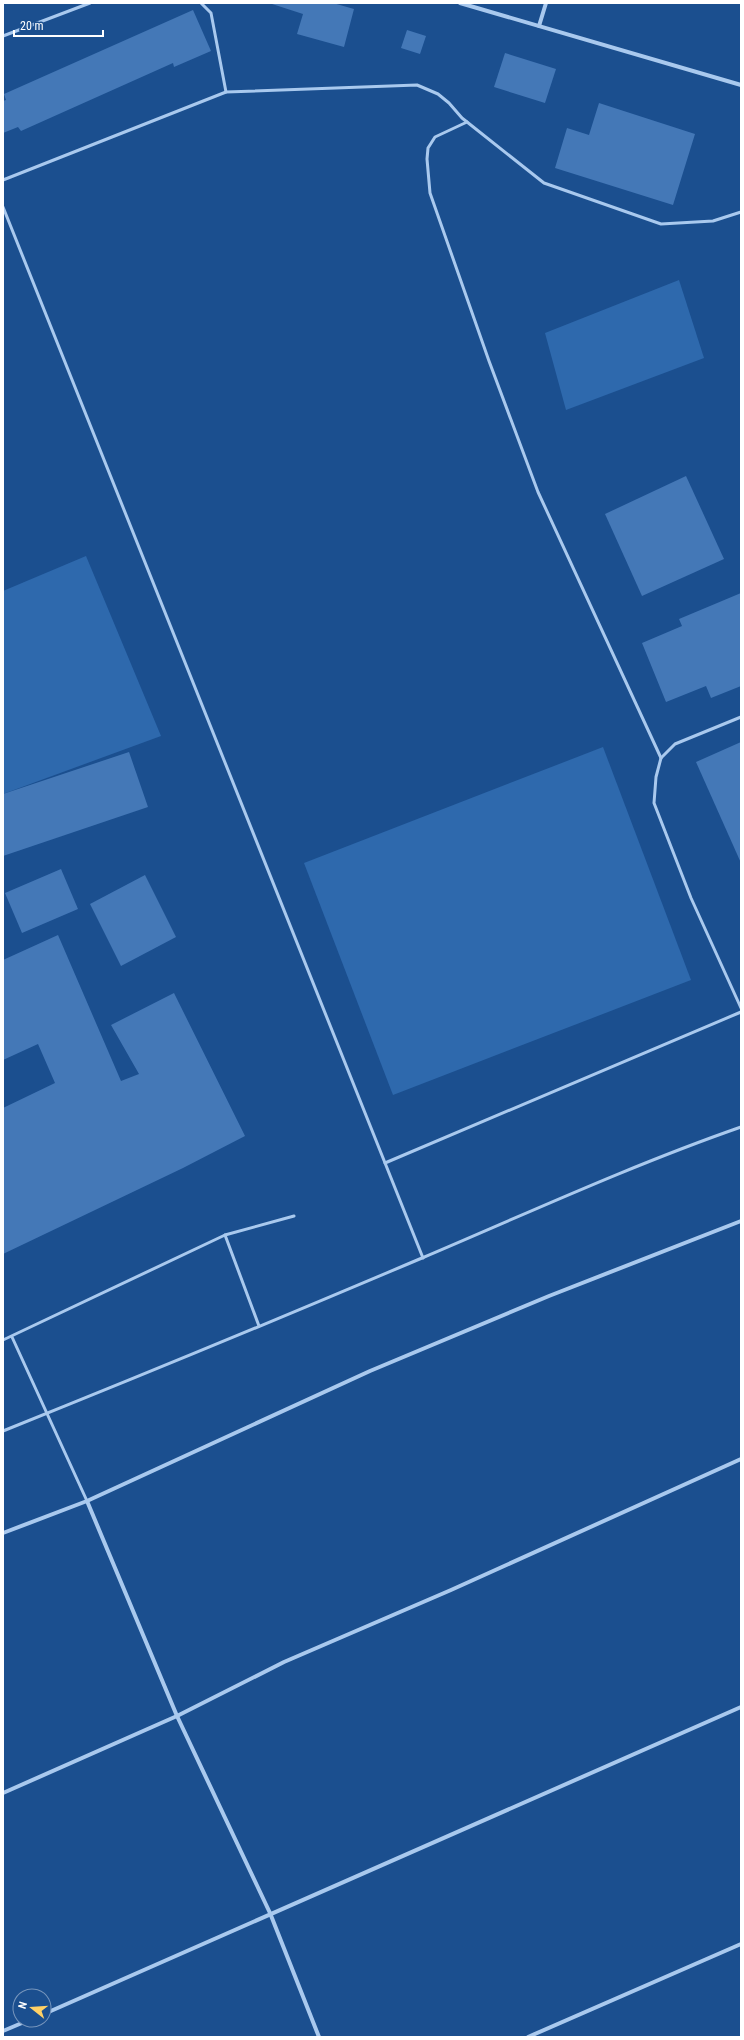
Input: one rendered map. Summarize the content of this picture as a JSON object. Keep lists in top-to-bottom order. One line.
{"scale_bar":"20 m","north":"left"}
